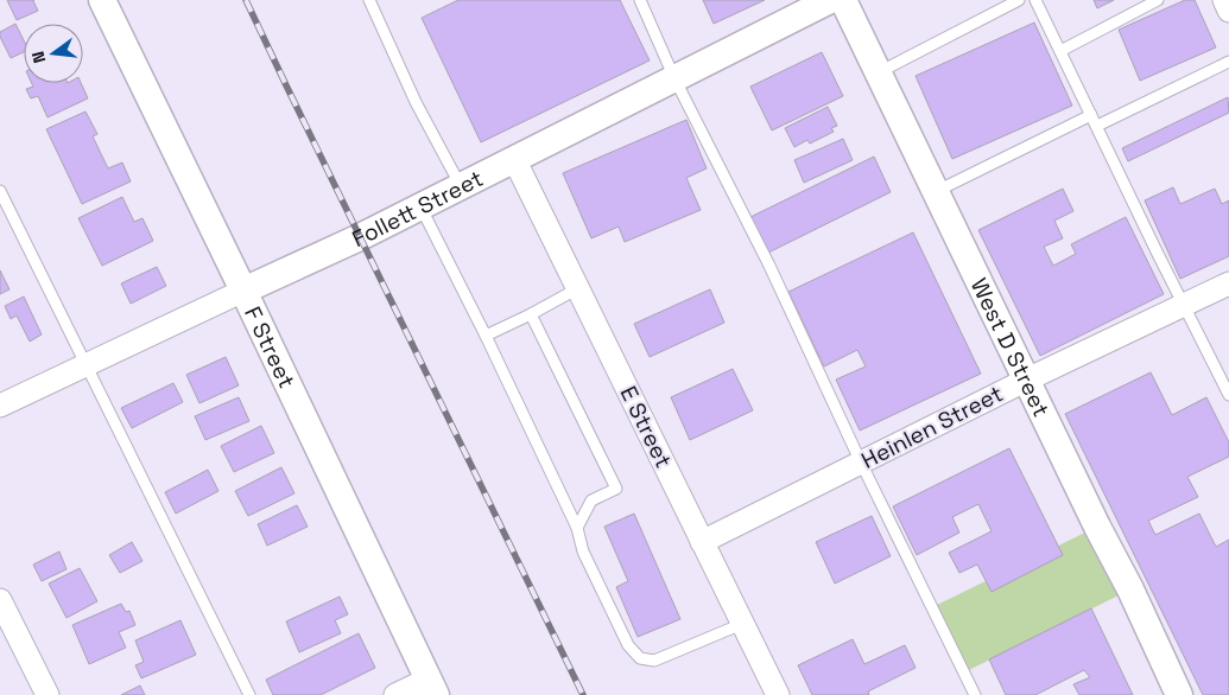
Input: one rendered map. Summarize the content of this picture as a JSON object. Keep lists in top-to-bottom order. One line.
{"streets":{"street":["Follett Street","F Street","West D Street","E Street","Heinlen Street"]},"crossings":[["Follett Street","F Street"],["Follett Street","E Street"],["West D Street","Heinlen Street"],["E Street","Heinlen Street"]],"north":"left"}
